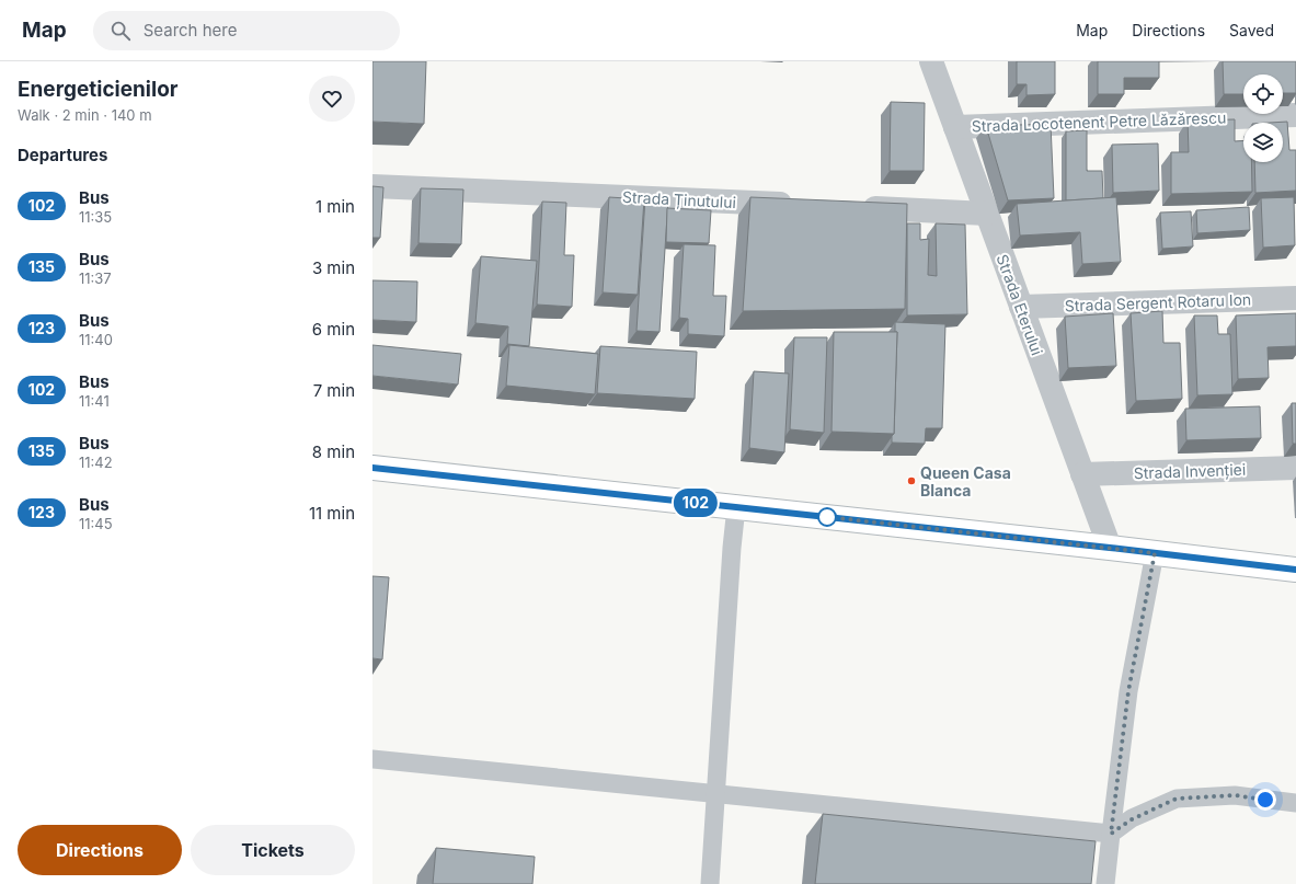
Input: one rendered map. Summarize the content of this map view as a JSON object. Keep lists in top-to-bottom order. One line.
{"streets":{"street":["Strada Locotenent Petre Lăzărescu","Strada Ținutului","Strada Sergent Rotaru Ion","Strada Eterului","Strada Invenției"]},"crossings":[["Strada Locotenent Petre Lăzărescu","Strada Eterului"],["Strada Sergent Rotaru Ion","Strada Eterului"],["Strada Eterului","Strada Invenției"]],"places":["Queen Casa Blanca"],"lines":["bus line 102"],"page":{"header":"Map","search":"Search here","nav":["Map","Directions","Saved"],"heading":[["Energeticienilor","Walk · 2 min · 140 m"],"Departures"],"on_map":"102","list":[{"mark":"102","name":"Bus","note":"11:35","value":"1 min"},{"mark":"135","name":"Bus","note":"11:37","value":"3 min"},{"mark":"123","name":"Bus","note":"11:40","value":"6 min"},{"mark":"102","name":"Bus","note":"11:41","value":"7 min"},{"mark":"135","name":"Bus","note":"11:42","value":"8 min"},{"mark":"123","name":"Bus","note":"11:45","value":"11 min"}],"buttons":["Directions","Tickets"]}}
